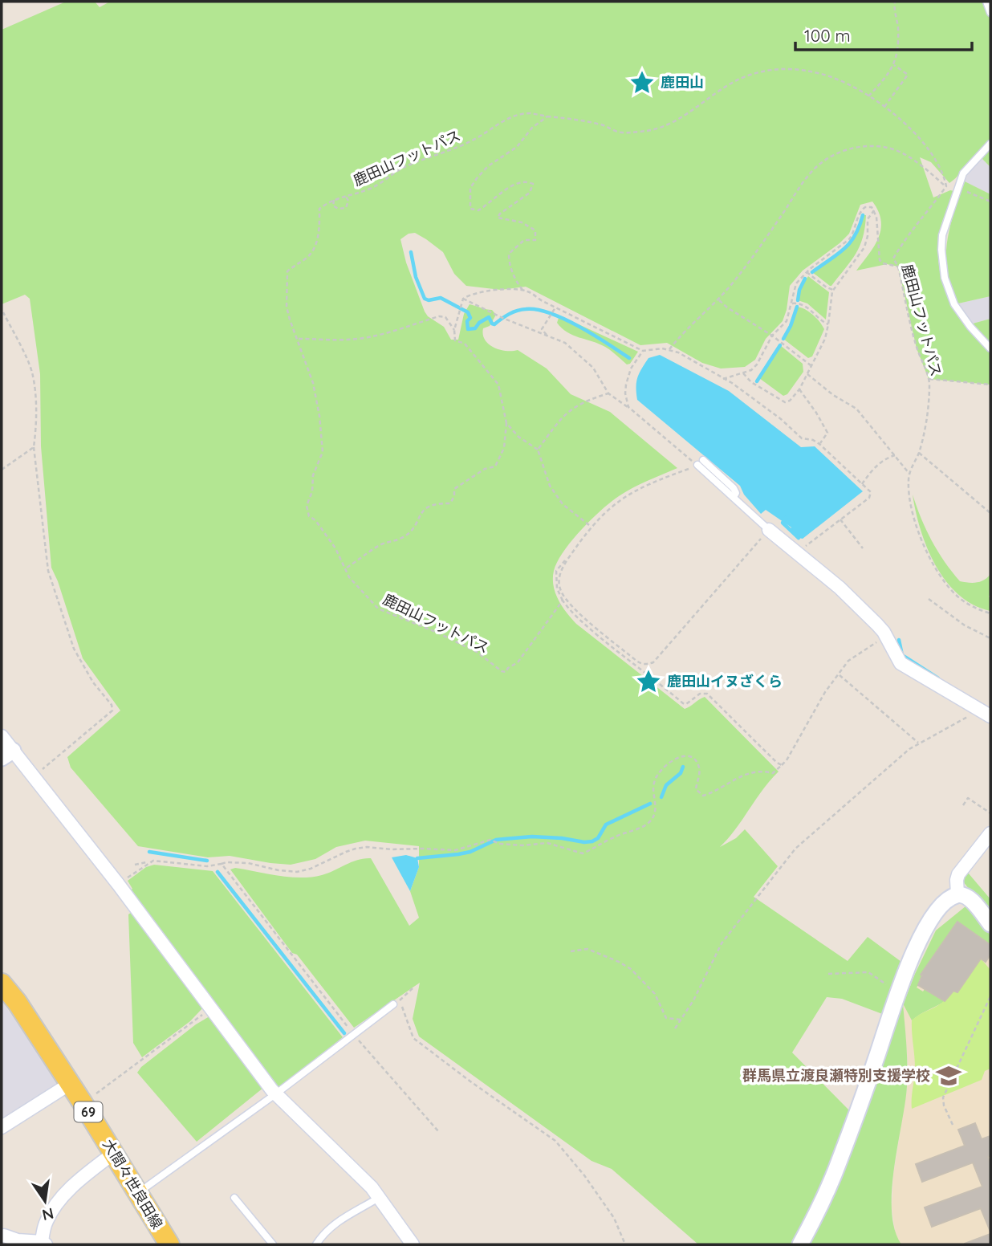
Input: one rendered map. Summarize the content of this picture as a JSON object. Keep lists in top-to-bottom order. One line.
{"streets":{"main road":["69","大間々世良田線"],"path":["鹿田山フットパス"]},"places":{"place":["鹿田山","鹿田山イヌざくら"],"school or university":["群馬県立渡良瀬特別支援学校"]},"scale_bar":"100 m","north":"bottom"}
